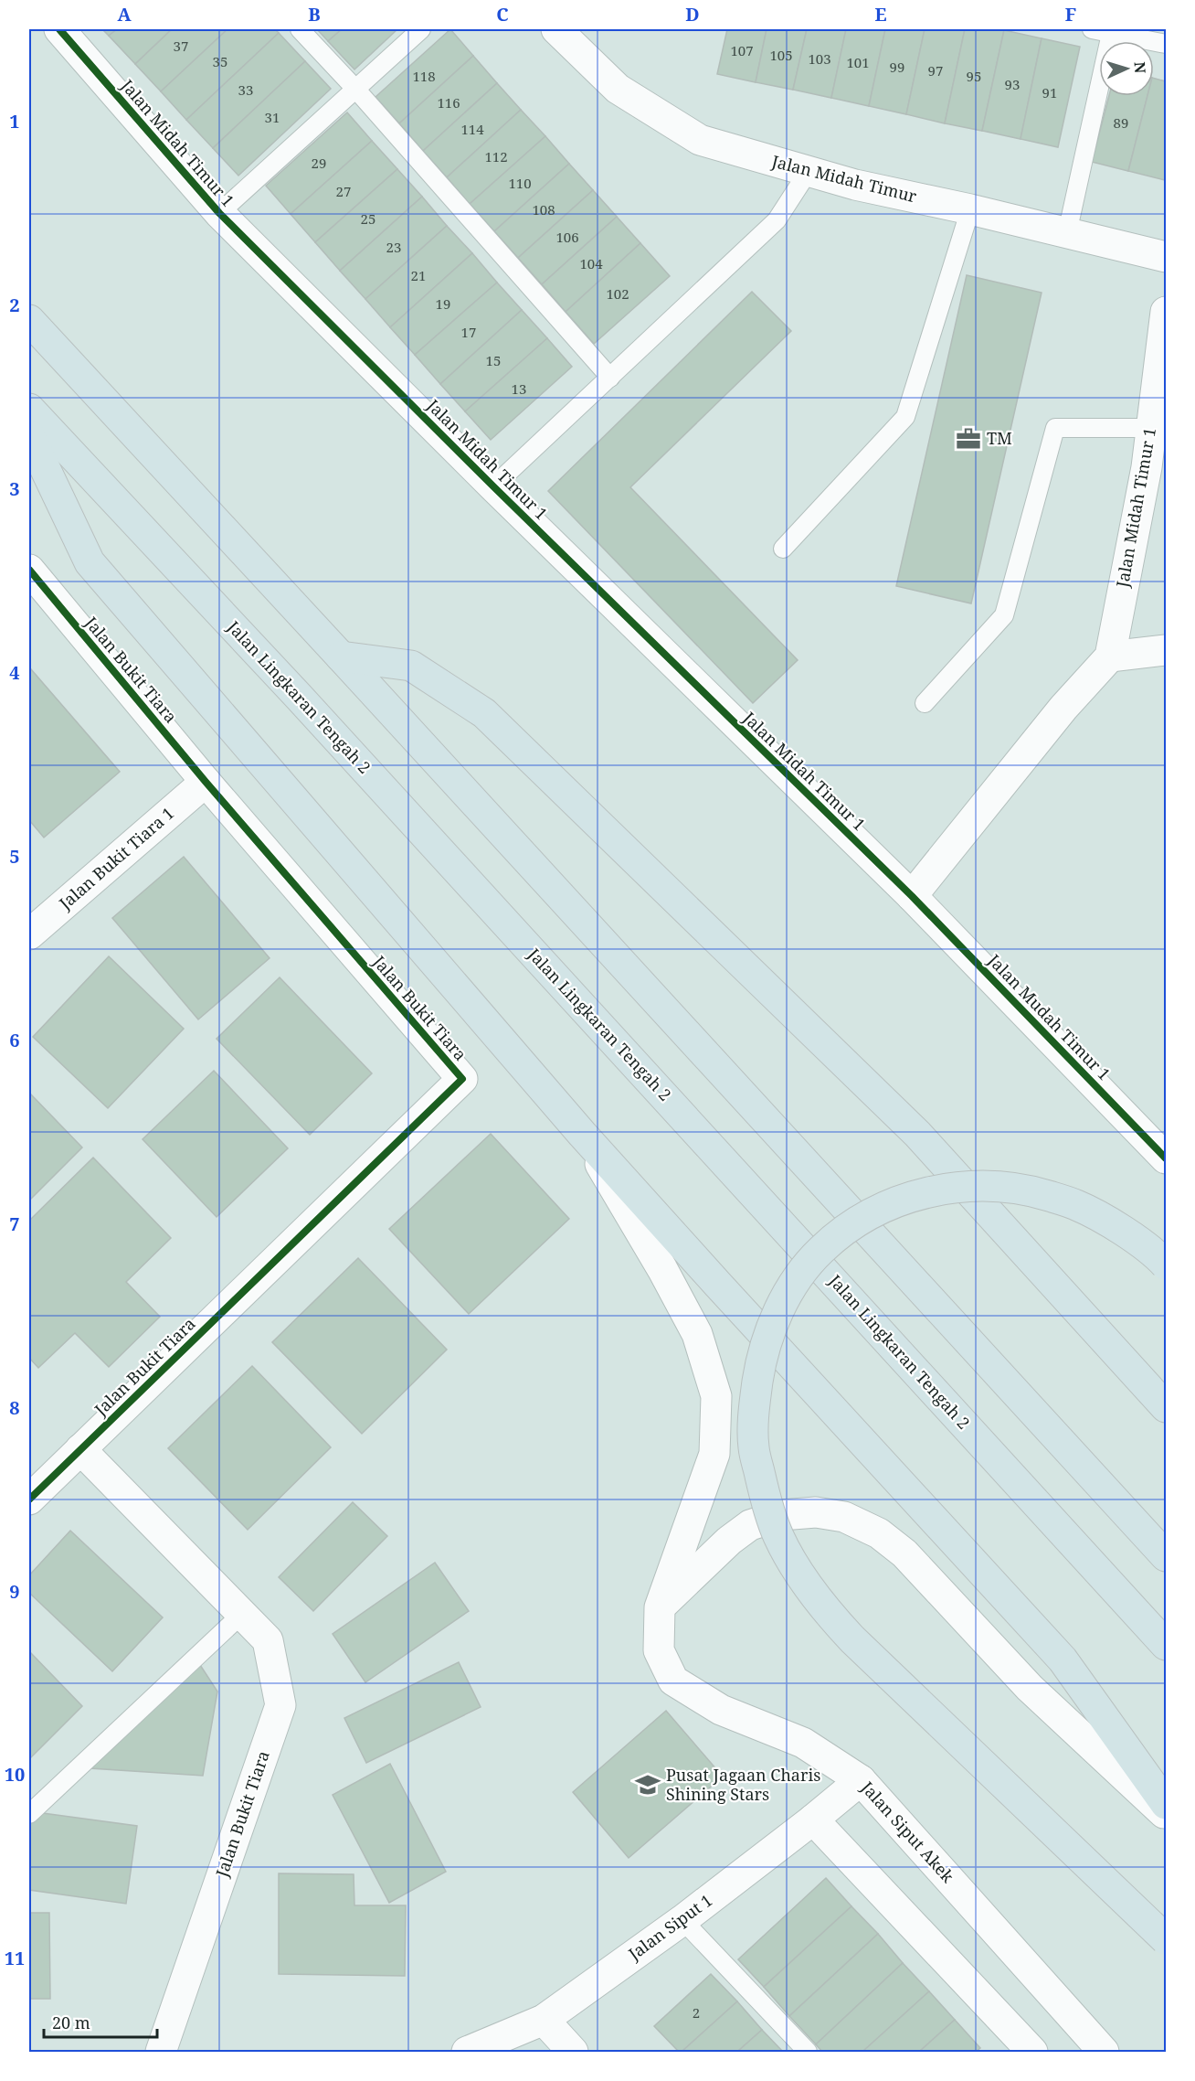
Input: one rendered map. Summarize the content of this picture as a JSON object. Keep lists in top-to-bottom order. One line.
{"streets":{"highway":["Jalan Lingkaran Tengah 2"],"street":["Jalan Midah Timur 1","Jalan Midah Timur","Jalan Bukit Tiara","Jalan Bukit Tiara 1","Jalan Mudah Timur 1","Jalan Siput Akek","Jalan Siput 1"]},"crossings":[["Jalan Midah Timur 1","Jalan Mudah Timur 1"],["Jalan Bukit Tiara","Jalan Bukit Tiara 1"],["Jalan Siput Akek","Jalan Siput 1"]],"places":{"office":["TM"],"school or university":["Pusat Jagaan Charis Shining Stars"]},"house_numbers":["37","107","105","103","35","101","99","97","118","95","93","33","91","116","31","89","114","112","29","110","27","108","25","106","23","104","21","102","19","17","15","13","2"],"scale_bar":"20 m","north":"right","grid":{"columns":["A","B","C","D","E","F"],"rows":["1","2","3","4","5","6","7","8","9","10","11"]}}
